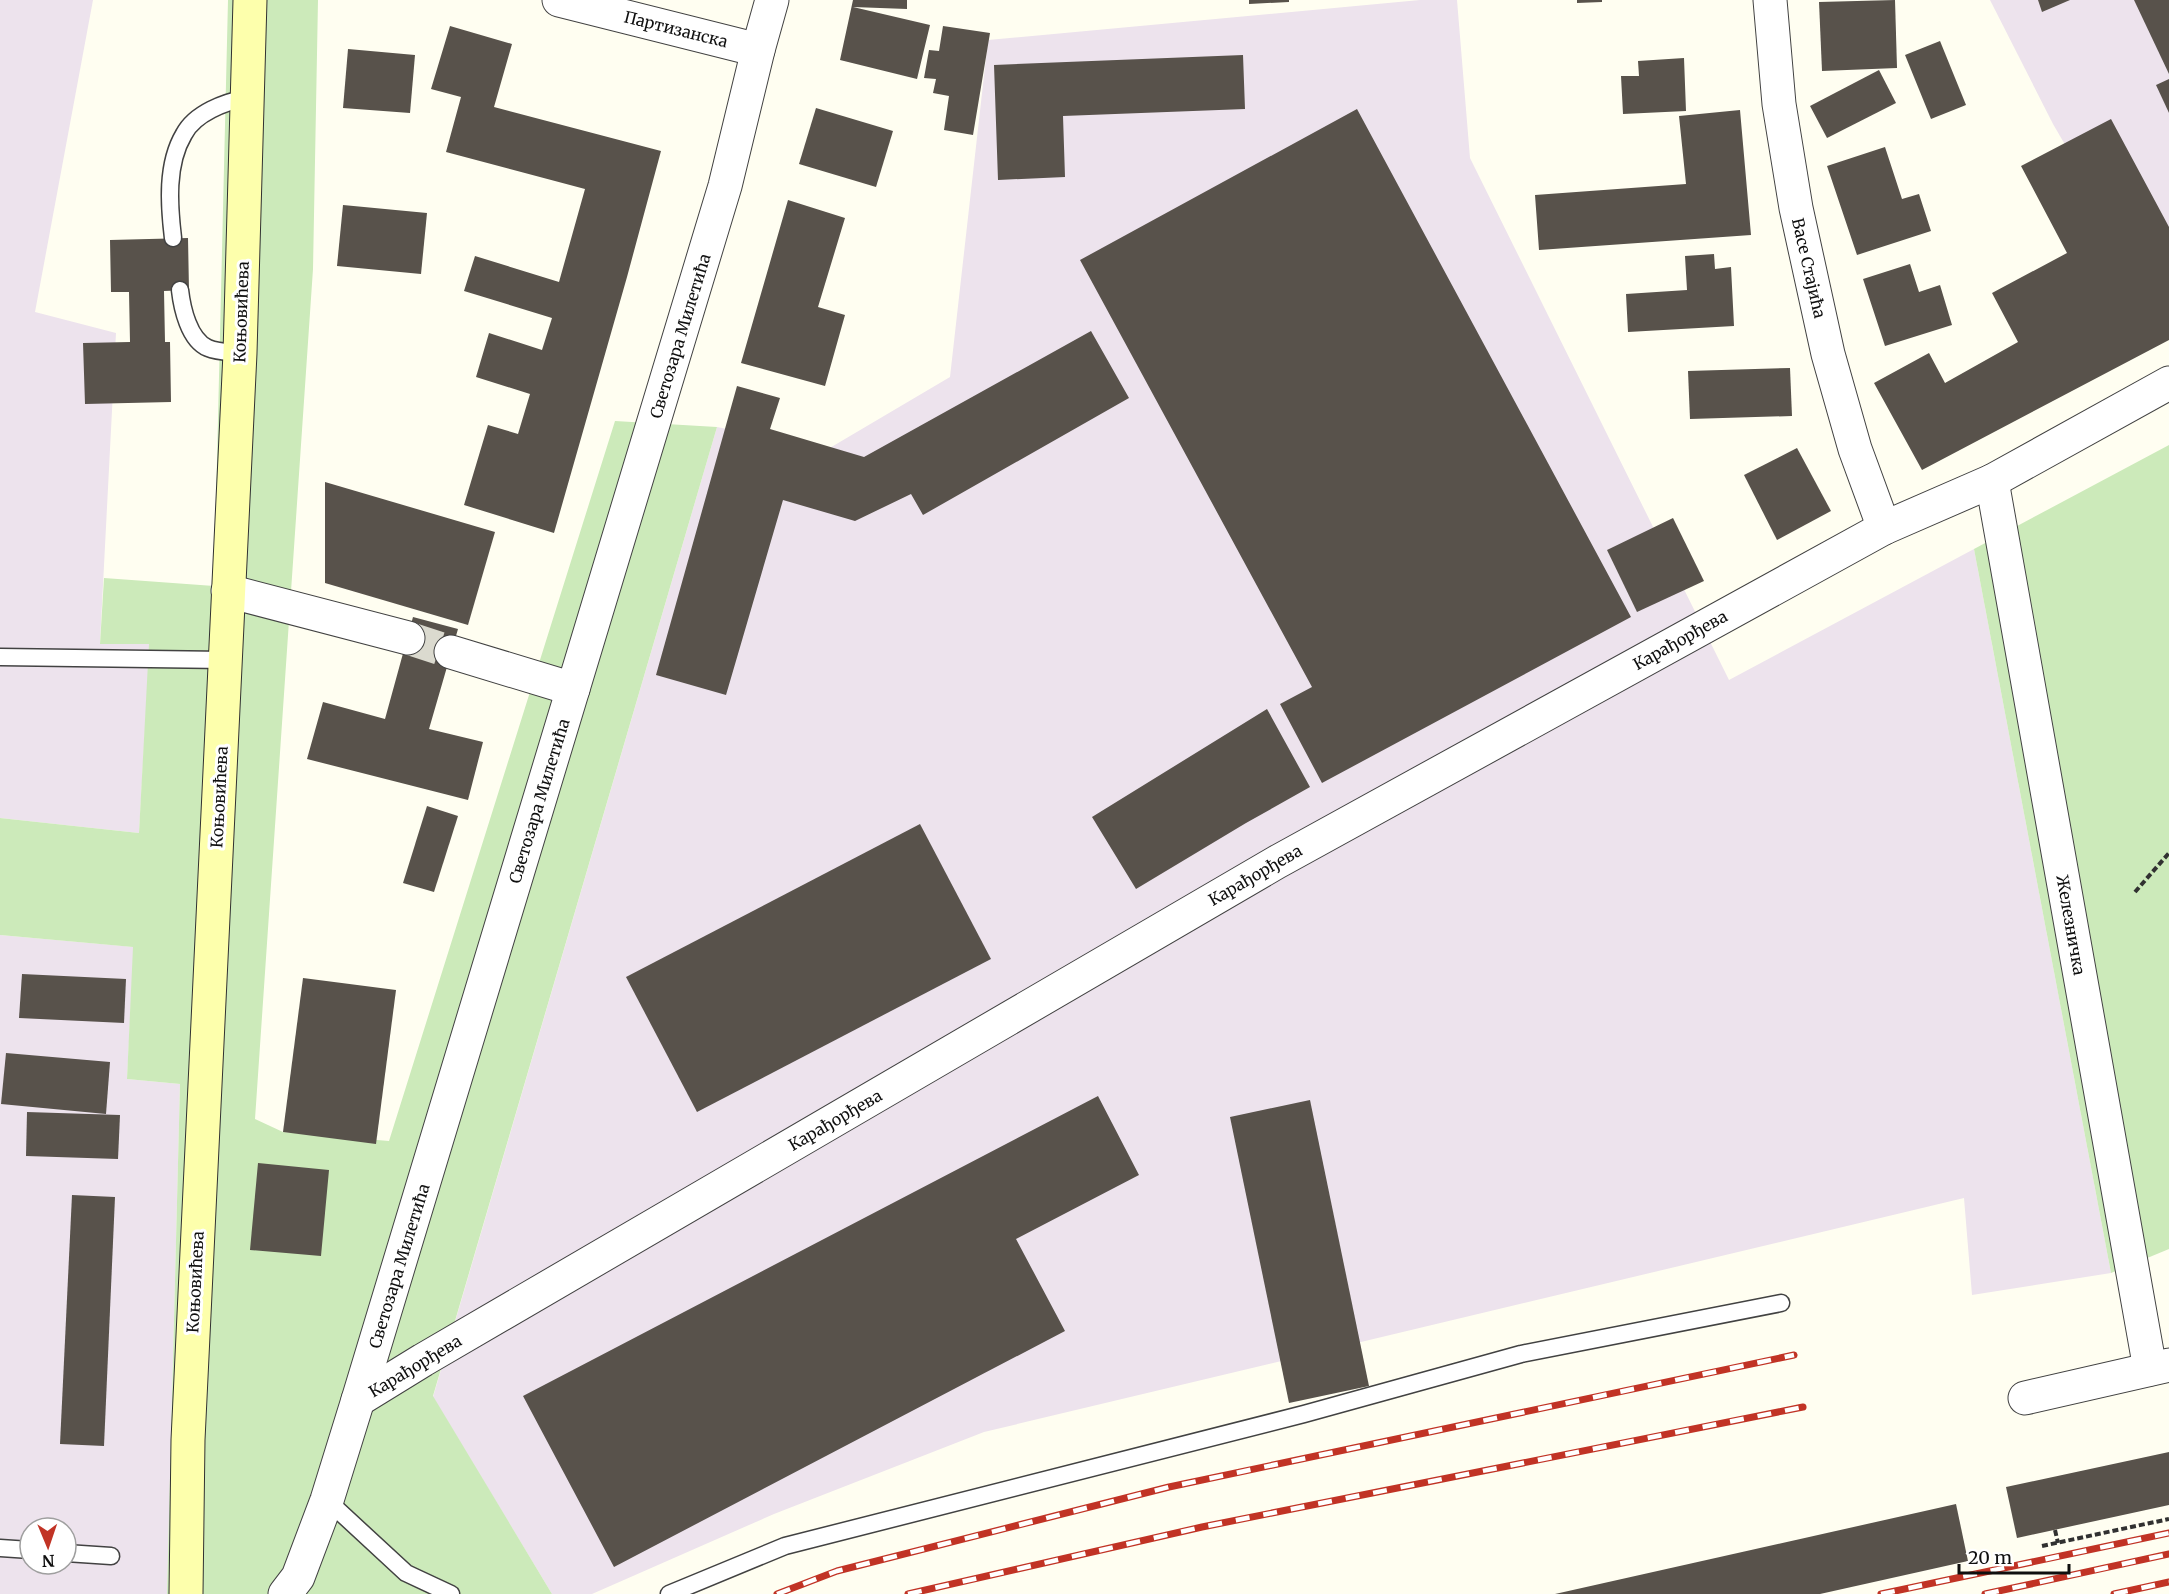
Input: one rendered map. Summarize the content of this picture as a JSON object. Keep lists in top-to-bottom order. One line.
{"streets":{"main road":["Коњовићева"],"street":["Партизанска","Васе Стајића","Светозара Милетића","Карађорђева","Железничка"]},"crossings":[["Партизанска","Светозара Милетића"],["Васе Стајића","Карађорђева"],["Светозара Милетића","Карађорђева"],["Карађорђева","Железничка"]],"scale_bar":"20 m","north":"bottom"}
